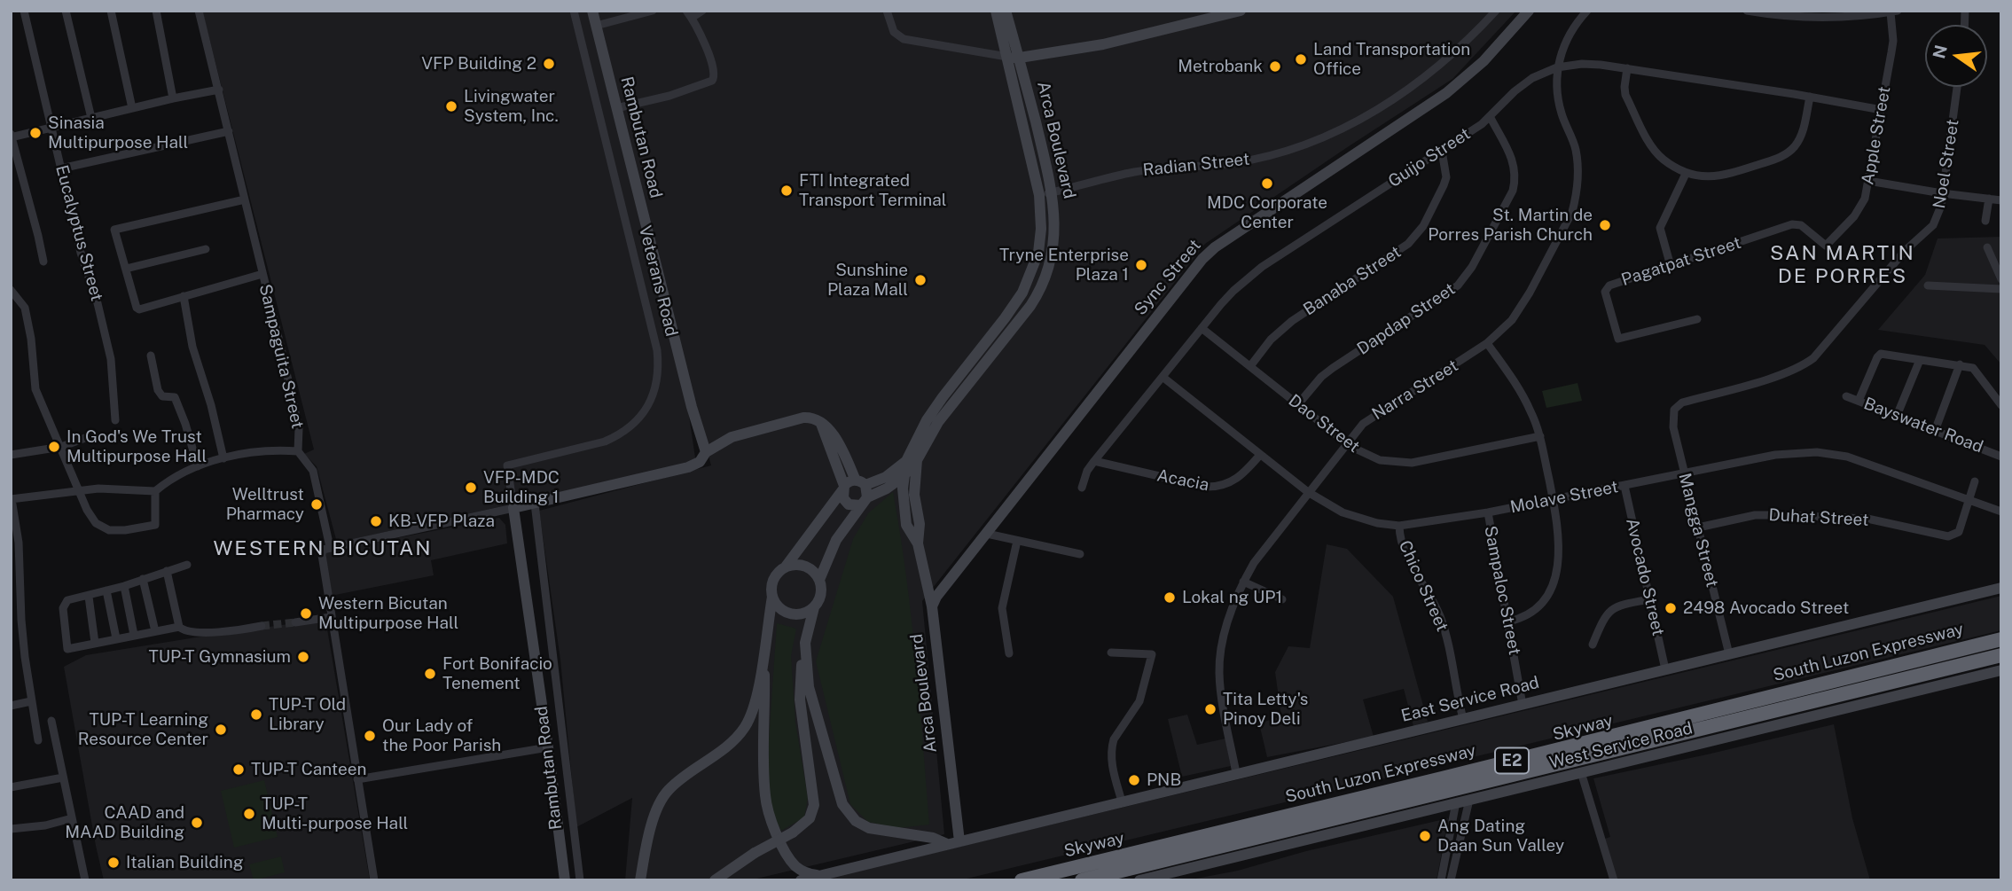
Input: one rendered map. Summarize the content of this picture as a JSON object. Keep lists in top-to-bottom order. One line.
{"streets":{"highway":["South Luzon Expressway","Skyway","E2"],"main road":["Rambutan Road","Arca Boulevard","Sync Street","East Service Road","West Service Road"],"street":["Apple Street","Guijo Street","Noel Street","Radian Street","Eucalyptus Street","Pagatpat Street","Veterans Road","Banaba Street","Dapdap Street","Sampaguita Street","Narra Street","Dao Street","Bayswater Road","Acacia","Molave Street","Duhat Street","Mangga Street","Avocado Street","Chico Street","Sampaloc Street"]},"crossings":[["Apple Street","Guijo Street"],["Apple Street","Pagatpat Street"],["Rambutan Road","Veterans Road"],["Arca Boulevard","Radian Street"],["Arca Boulevard","Sync Street"],["Arca Boulevard","East Service Road"],["Guijo Street","Banaba Street"],["Guijo Street","Dapdap Street"],["Guijo Street","Narra Street"],["Guijo Street","Dao Street"],["Guijo Street","Acacia"],["Guijo Street","Molave Street"],["Noel Street","Mangga Street"],["Banaba Street","Dao Street"],["Dapdap Street","Dao Street"],["Narra Street","Dao Street"],["Narra Street","Molave Street"],["Narra Street","East Service Road"],["Acacia","Molave Street"],["Molave Street","Duhat Street"],["Molave Street","Mangga Street"],["Molave Street","Avocado Street"],["Molave Street","Chico Street"],["Molave Street","Sampaloc Street"],["Duhat Street","Mangga Street"],["Mangga Street","East Service Road"],["Avocado Street","East Service Road"],["Chico Street","East Service Road"],["Sampaloc Street","East Service Road"]],"districts":["SAN MARTIN DE PORRES","WESTERN BICUTAN"],"places":["Land Transportation Office","VFP Building 2","Metrobank","Livingwater System, Inc.","Sinasia Multipurpose Hall","MDC Corporate Center","FTI Integrated Transport Terminal","St. Martin de Porres Parish Church","Tryne Enterprise Plaza 1","Sunshine Plaza Mall","In God's We Trust Multipurpose Hall","VFP-MDC Building 1","Welltrust Pharmacy","KB-VFP Plaza","Lokal ng UP1","2498 Avocado Street","Western Bicutan Multipurpose Hall","TUP-T Gymnasium","Fort Bonifacio Tenement","Tita Letty's Pinoy Deli","TUP-T Old Library","TUP-T Learning Resource Center","Our Lady of the Poor Parish","TUP-T Canteen","PNB","TUP-T Multi-purpose Hall","CAAD and MAAD Building","Ang Dating Daan Sun Valley","Italian Building"],"north":"left"}
